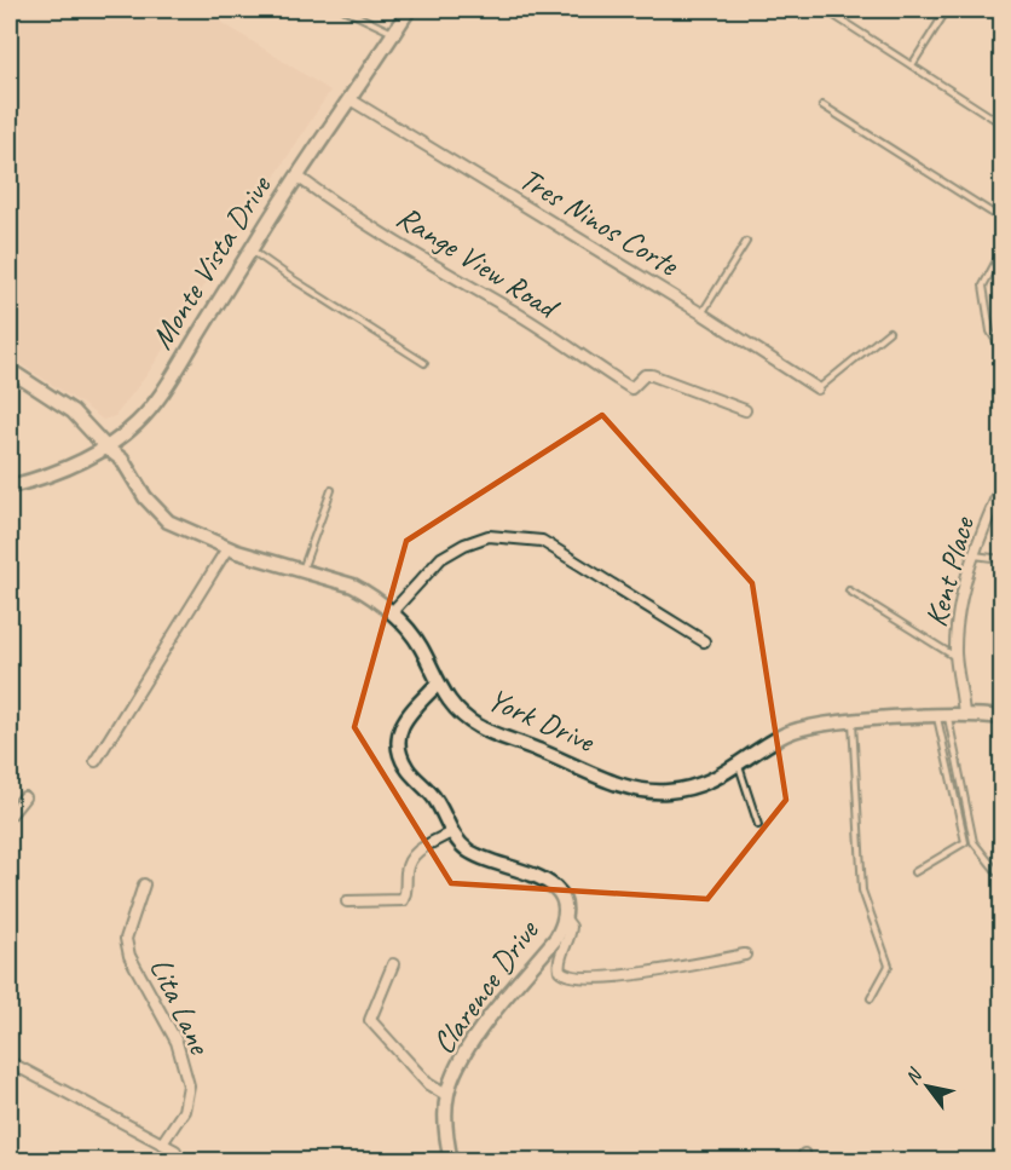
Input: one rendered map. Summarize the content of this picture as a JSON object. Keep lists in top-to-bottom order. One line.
{"streets":{"street":["Tres Ninos Corte","Range View Road","Monte Vista Drive","Kent Place","York Drive","Clarence Drive","Lita Lane"]},"crossings":[["Tres Ninos Corte","Monte Vista Drive"],["Range View Road","Monte Vista Drive"],["Monte Vista Drive","York Drive"],["Kent Place","York Drive"],["York Drive","Clarence Drive"]],"north":"top left"}
